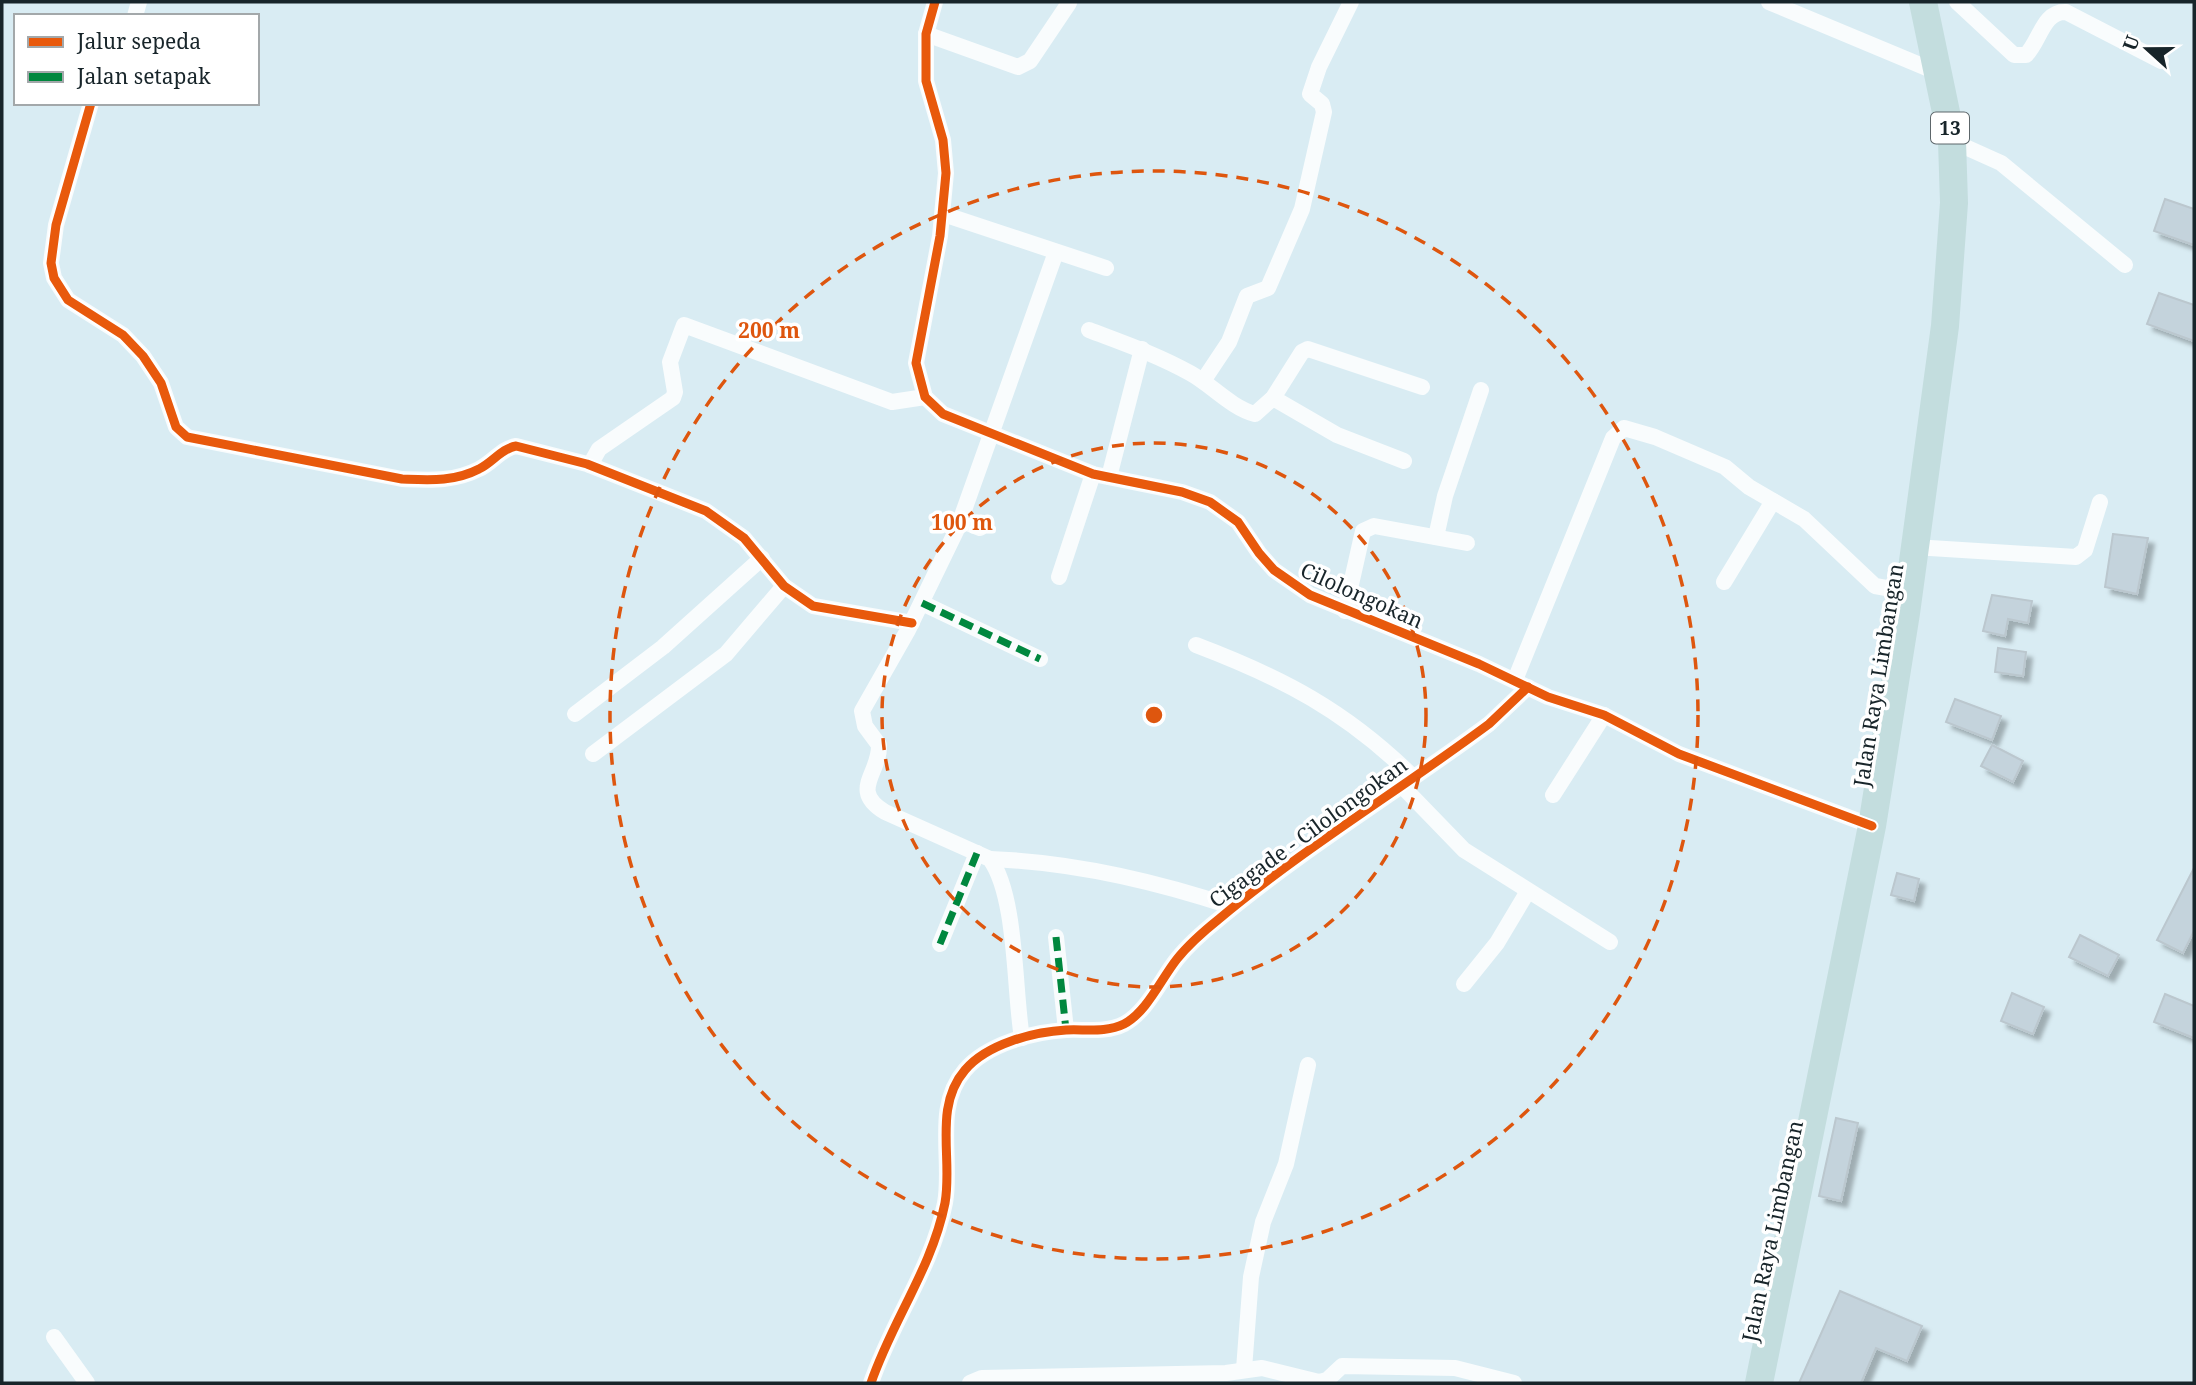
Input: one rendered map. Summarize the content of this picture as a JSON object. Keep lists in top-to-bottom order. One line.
{"streets":{"highway":["13","Jalan Raya Limbangan"],"street":["Cilolongokan","Cigagade - Cilolongokan"]},"crossings":[["Cilolongokan","Jalan Raya Limbangan"],["Cilolongokan","Cigagade - Cilolongokan"]],"legend":["Jalur sepeda","Jalan setapak"],"north":"left","rings":["200 m","100 m"]}
